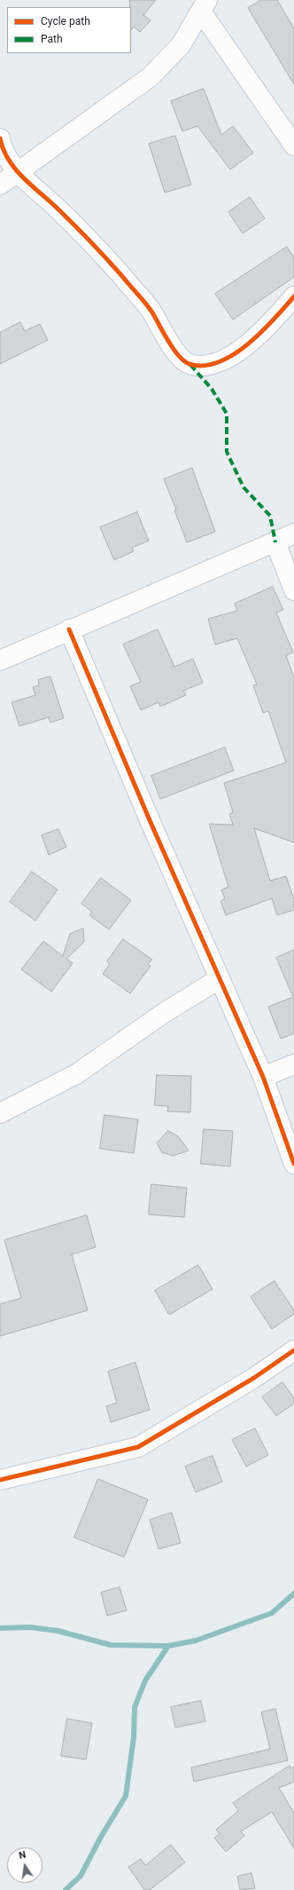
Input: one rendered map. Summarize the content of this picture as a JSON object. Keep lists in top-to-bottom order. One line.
{"legend":["Cycle path","Path"],"north":"top"}
